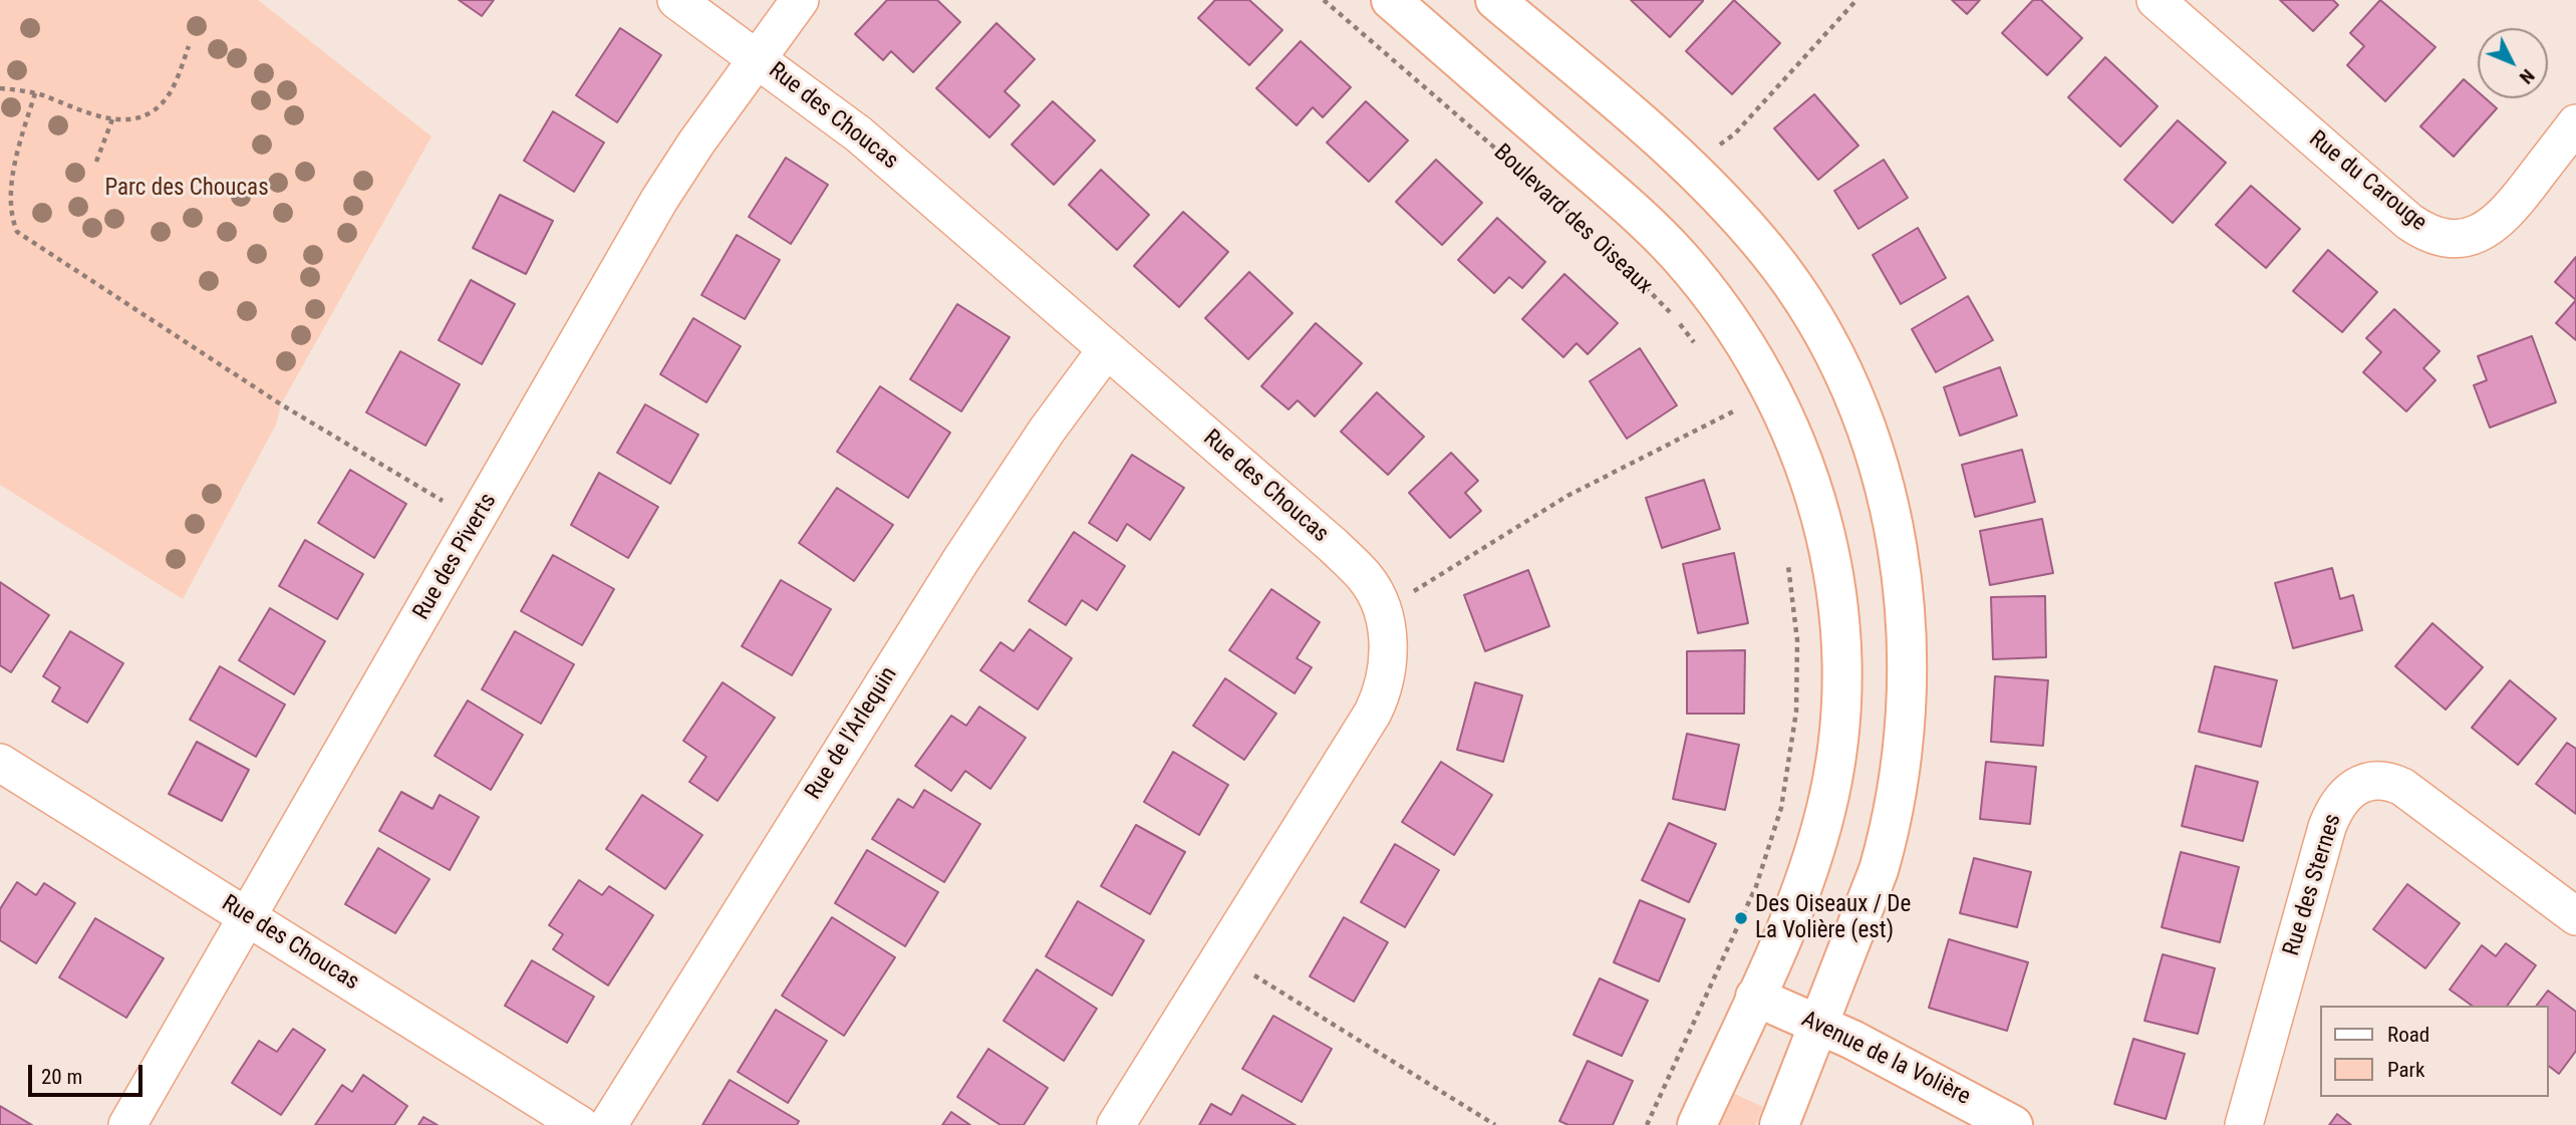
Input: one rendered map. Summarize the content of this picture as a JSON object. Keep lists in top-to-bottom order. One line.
{"streets":{"street":["Rue des Choucas","Rue du Carouge","Boulevard des Oiseaux","Rue des Piverts","Rue de l'Arlequin","Rue des Sternes","Avenue de la Volière"]},"crossings":[["Rue des Choucas","Rue des Piverts"],["Rue des Choucas","Rue de l'Arlequin"],["Boulevard des Oiseaux","Avenue de la Volière"]],"parks":["Parc des Choucas"],"places":["Des Oiseaux / De La Volière (est)"],"legend":["Road","Park"],"scale_bar":"20 m","north":"bottom right"}
